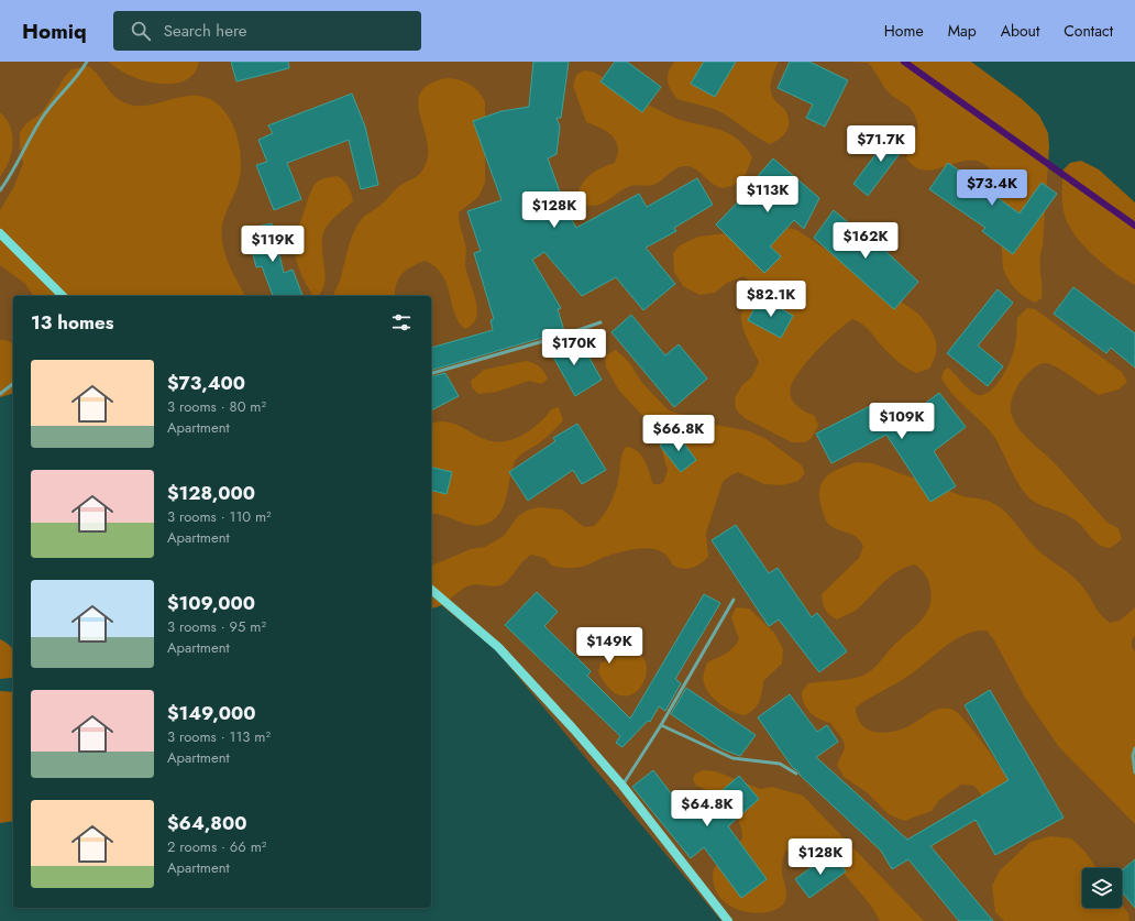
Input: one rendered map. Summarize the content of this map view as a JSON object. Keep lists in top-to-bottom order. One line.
{"page":{"header":"Homiq","search":"Search here","nav":["Home","Map","About","Contact"],"price":["$71.7K","$73.4K","$113K","$128K","$162K","$119K","$82.1K","$170K","$109K","$66.8K","$149K","$64.8K","$128K"],"heading":"13 homes","list":[{"name":"$73,400","note":"3 rooms · 80 m² · Apartment"},{"name":"$128,000","note":"3 rooms · 110 m² · Apartment"},{"name":"$109,000","note":"3 rooms · 95 m² · Apartment"},{"name":"$149,000","note":"3 rooms · 113 m² · Apartment"},{"name":"$64,800","note":"2 rooms · 66 m² · Apartment"}]}}
